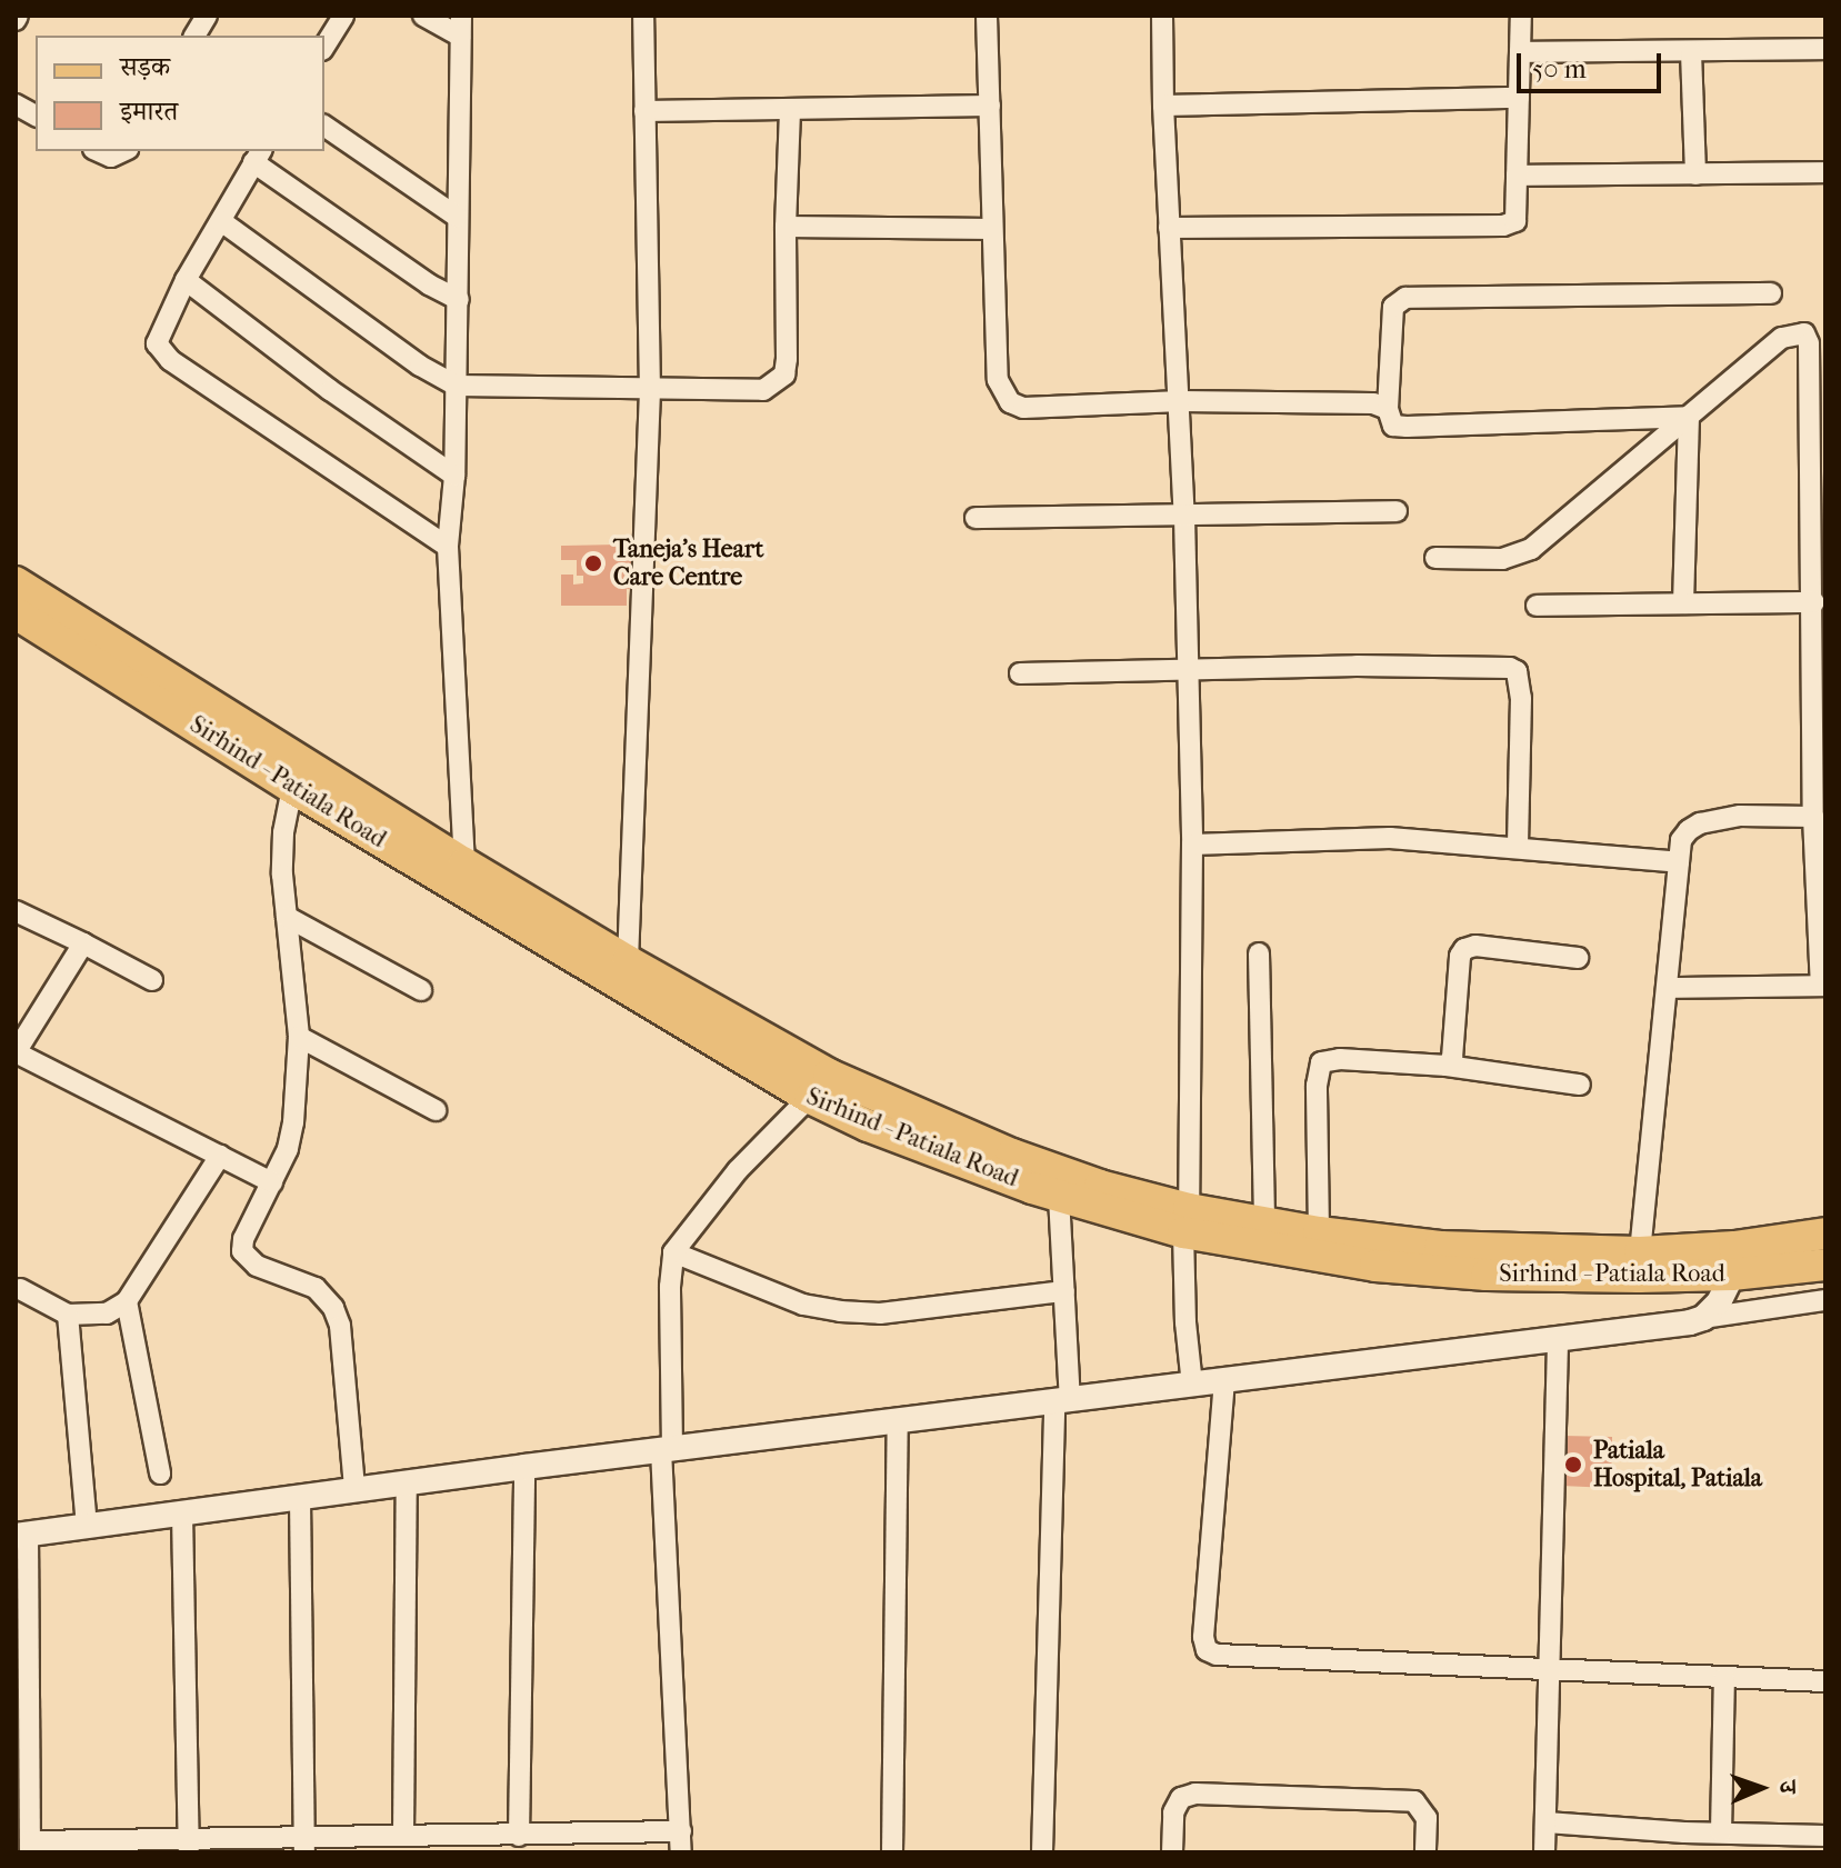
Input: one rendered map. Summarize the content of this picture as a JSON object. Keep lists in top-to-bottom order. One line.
{"streets":{"main road":["Sirhind - Patiala Road"]},"places":["Taneja's Heart Care Centre","Patiala Hospital, Patiala"],"legend":["सड़क","इमारत"],"scale_bar":"50 m","north":"right"}
